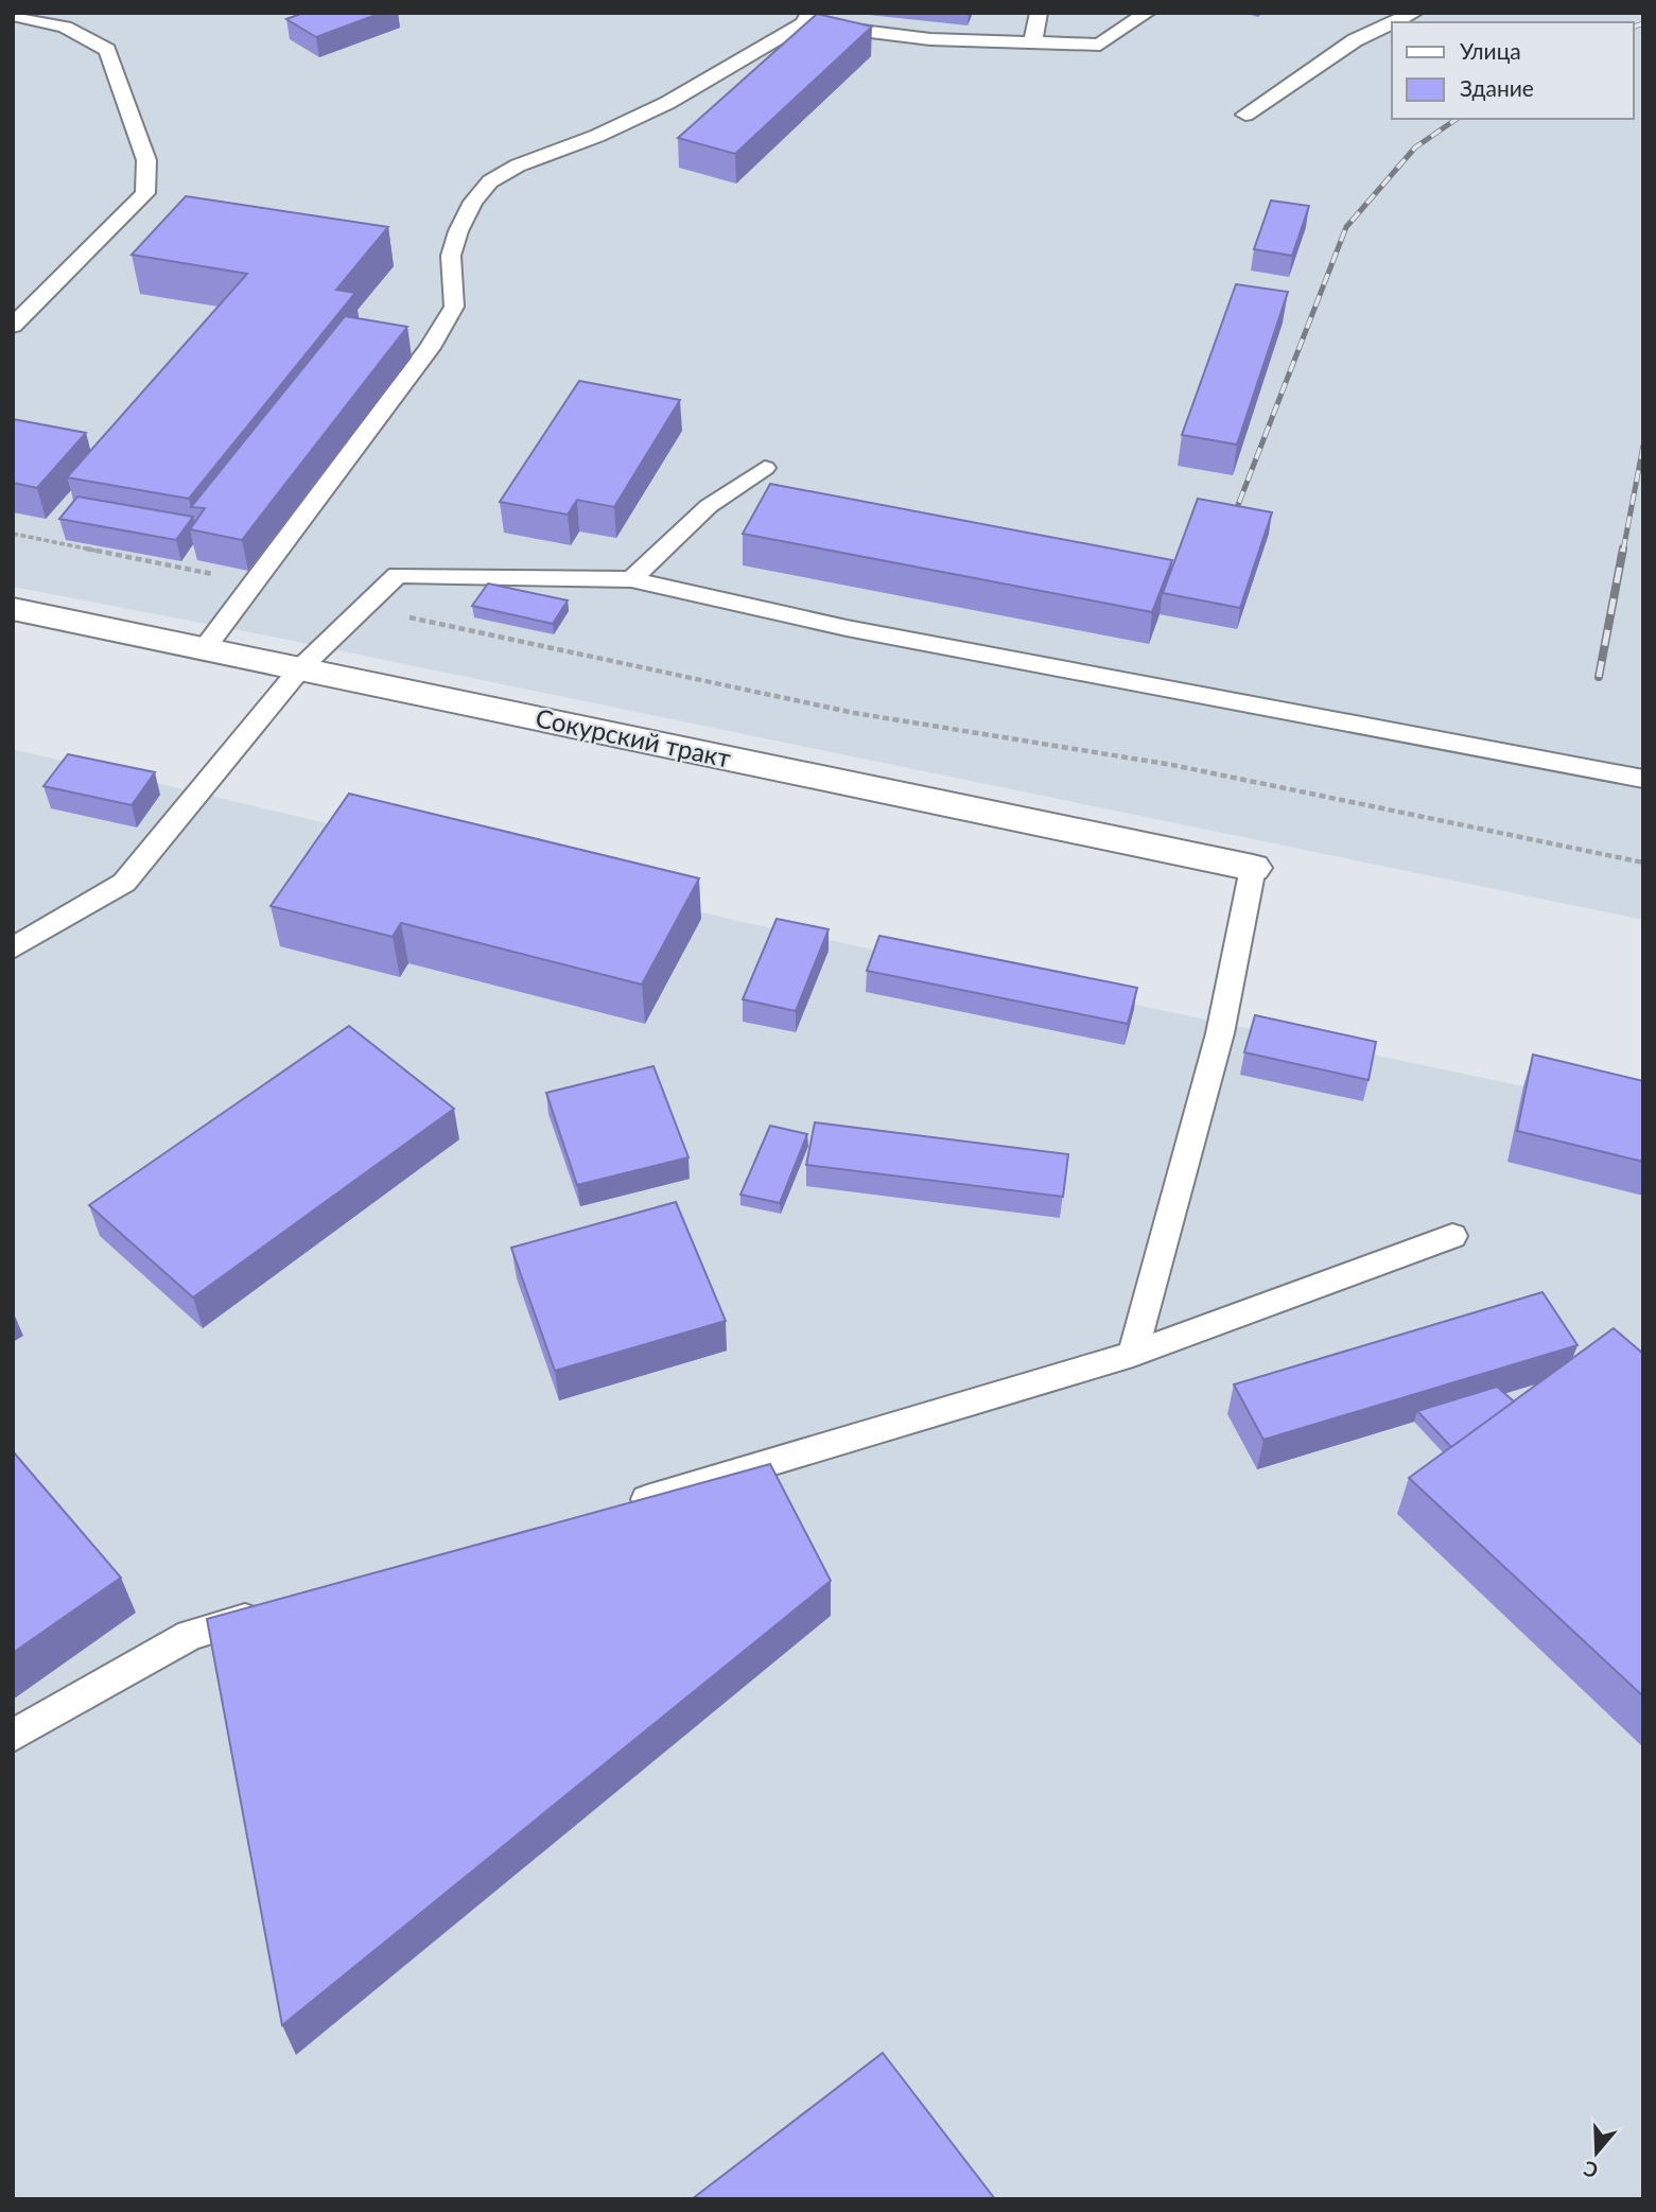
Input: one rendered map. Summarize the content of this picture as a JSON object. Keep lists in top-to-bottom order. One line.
{"streets":{"street":["Сокурский тракт"]},"legend":["Улица","Здание"],"north":"bottom"}
